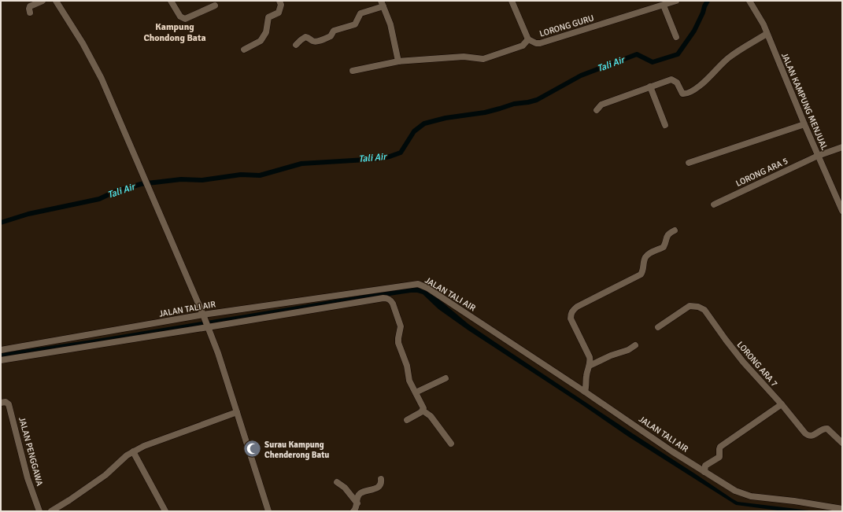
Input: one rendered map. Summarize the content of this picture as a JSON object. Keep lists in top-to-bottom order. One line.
{"streets":{"street":["LORONG GURU","JALAN KAMPUNG MENJUAL","LORONG ARA 5","JALAN TALI AIR","LORONG ARA 7","JALAN PENGGAWA"]},"crossings":[["JALAN KAMPUNG MENJUAL","LORONG ARA 5"]],"districts":["Kampung Chondong Bata"],"water":["Tali Air"],"places":{"mosque":["Surau Kampung Chenderong Batu"]}}
